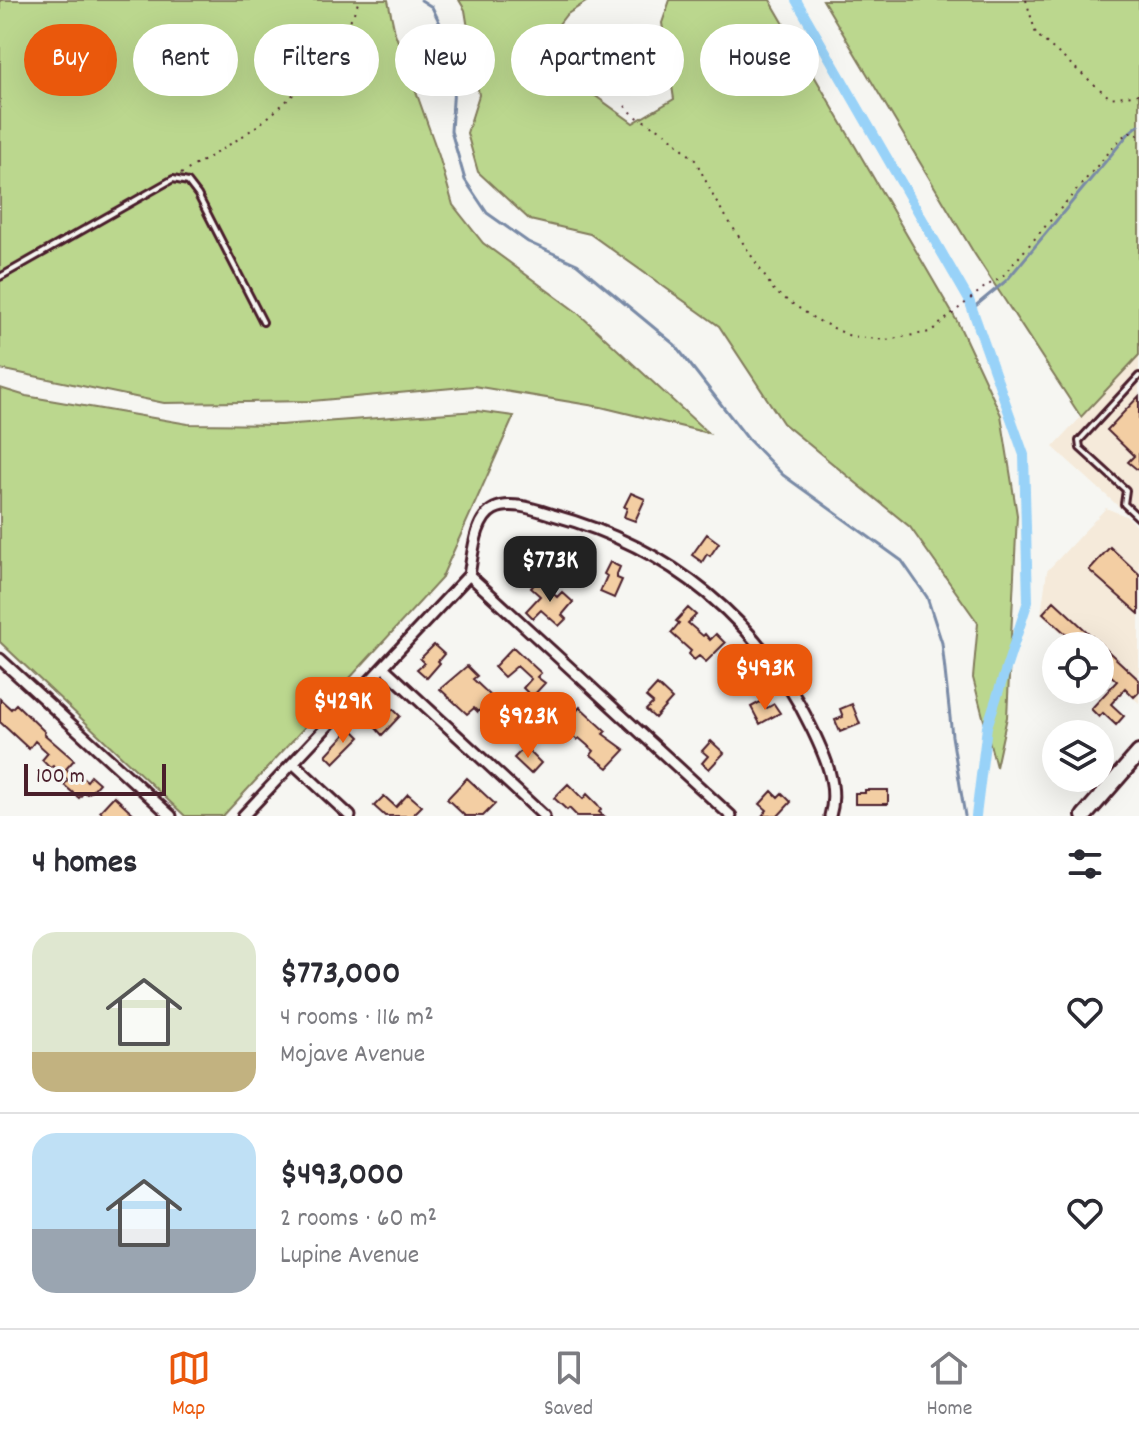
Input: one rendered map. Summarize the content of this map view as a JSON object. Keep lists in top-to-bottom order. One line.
{"scale_bar":"100 m","page":{"chip":["Buy","Rent","Filters","New","Apartment","House"],"price":["$773K","$493K","$429K","$923K"],"scale":"100 m","heading":"4 homes","list":[{"name":"$773,000","note":"4 rooms · 116 m² · Mojave Avenue"},{"name":"$493,000","note":"2 rooms · 60 m² · Lupine Avenue"}],"tabs":["Map","Saved","Home"]}}
